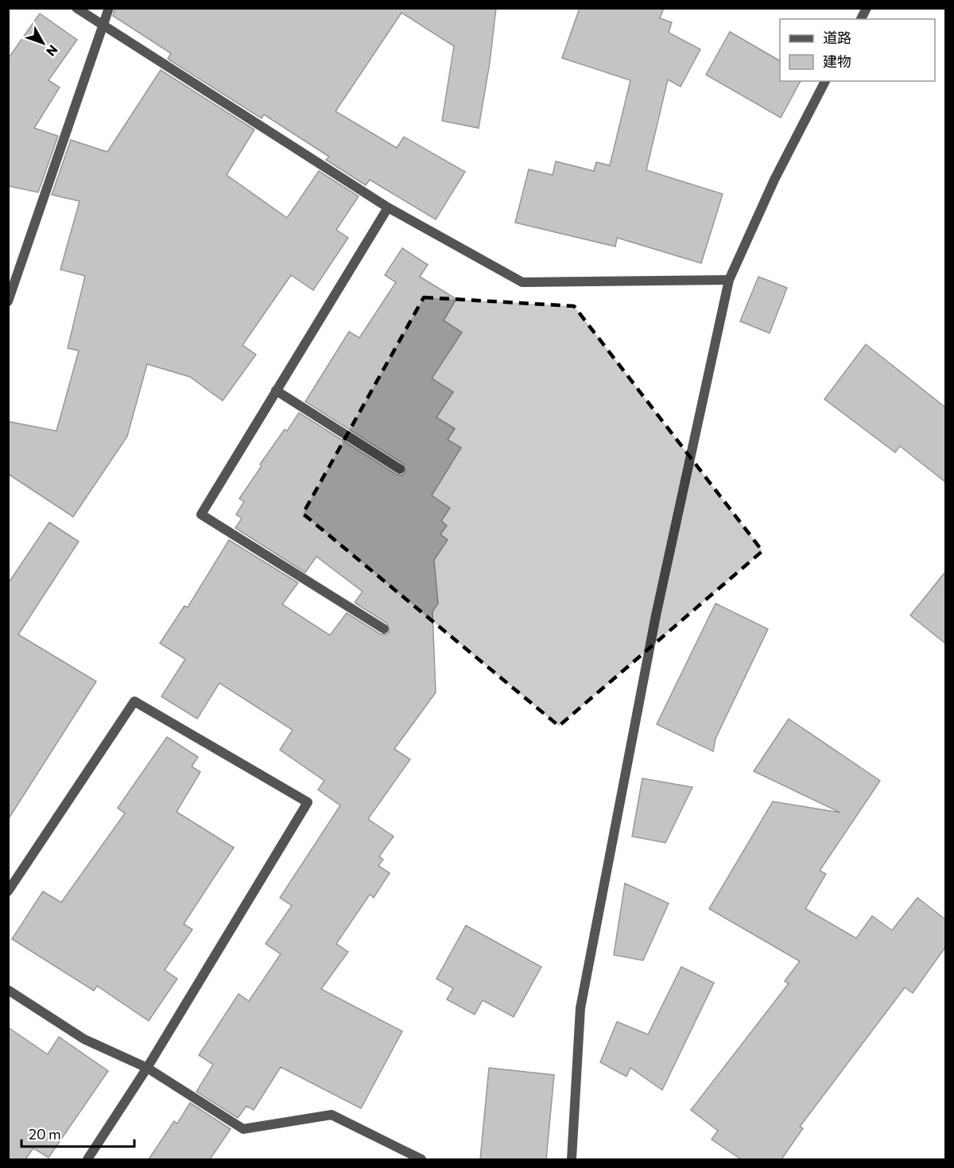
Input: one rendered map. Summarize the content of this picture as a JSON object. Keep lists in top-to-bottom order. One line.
{"legend":["道路","建物"],"scale_bar":"20 m","north":"bottom right"}
